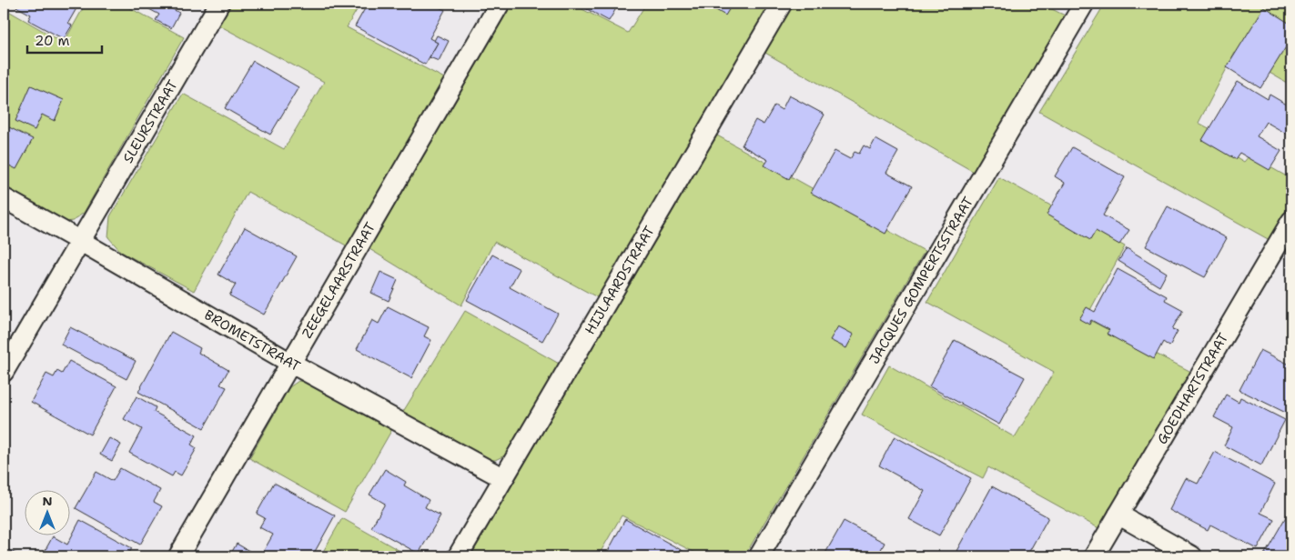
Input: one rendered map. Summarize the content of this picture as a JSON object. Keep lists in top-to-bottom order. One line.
{"streets":{"street":["SLEURSTRAAT","ZEEGELAARSTRAAT","HIJLAARDSTRAAT","JACQUES GOMPERTSSTRAAT","BROMETSTRAAT","GOEDHARTSTRAAT"]},"crossings":[["SLEURSTRAAT","BROMETSTRAAT"],["ZEEGELAARSTRAAT","BROMETSTRAAT"],["HIJLAARDSTRAAT","BROMETSTRAAT"]],"scale_bar":"20 m","north":"top"}
